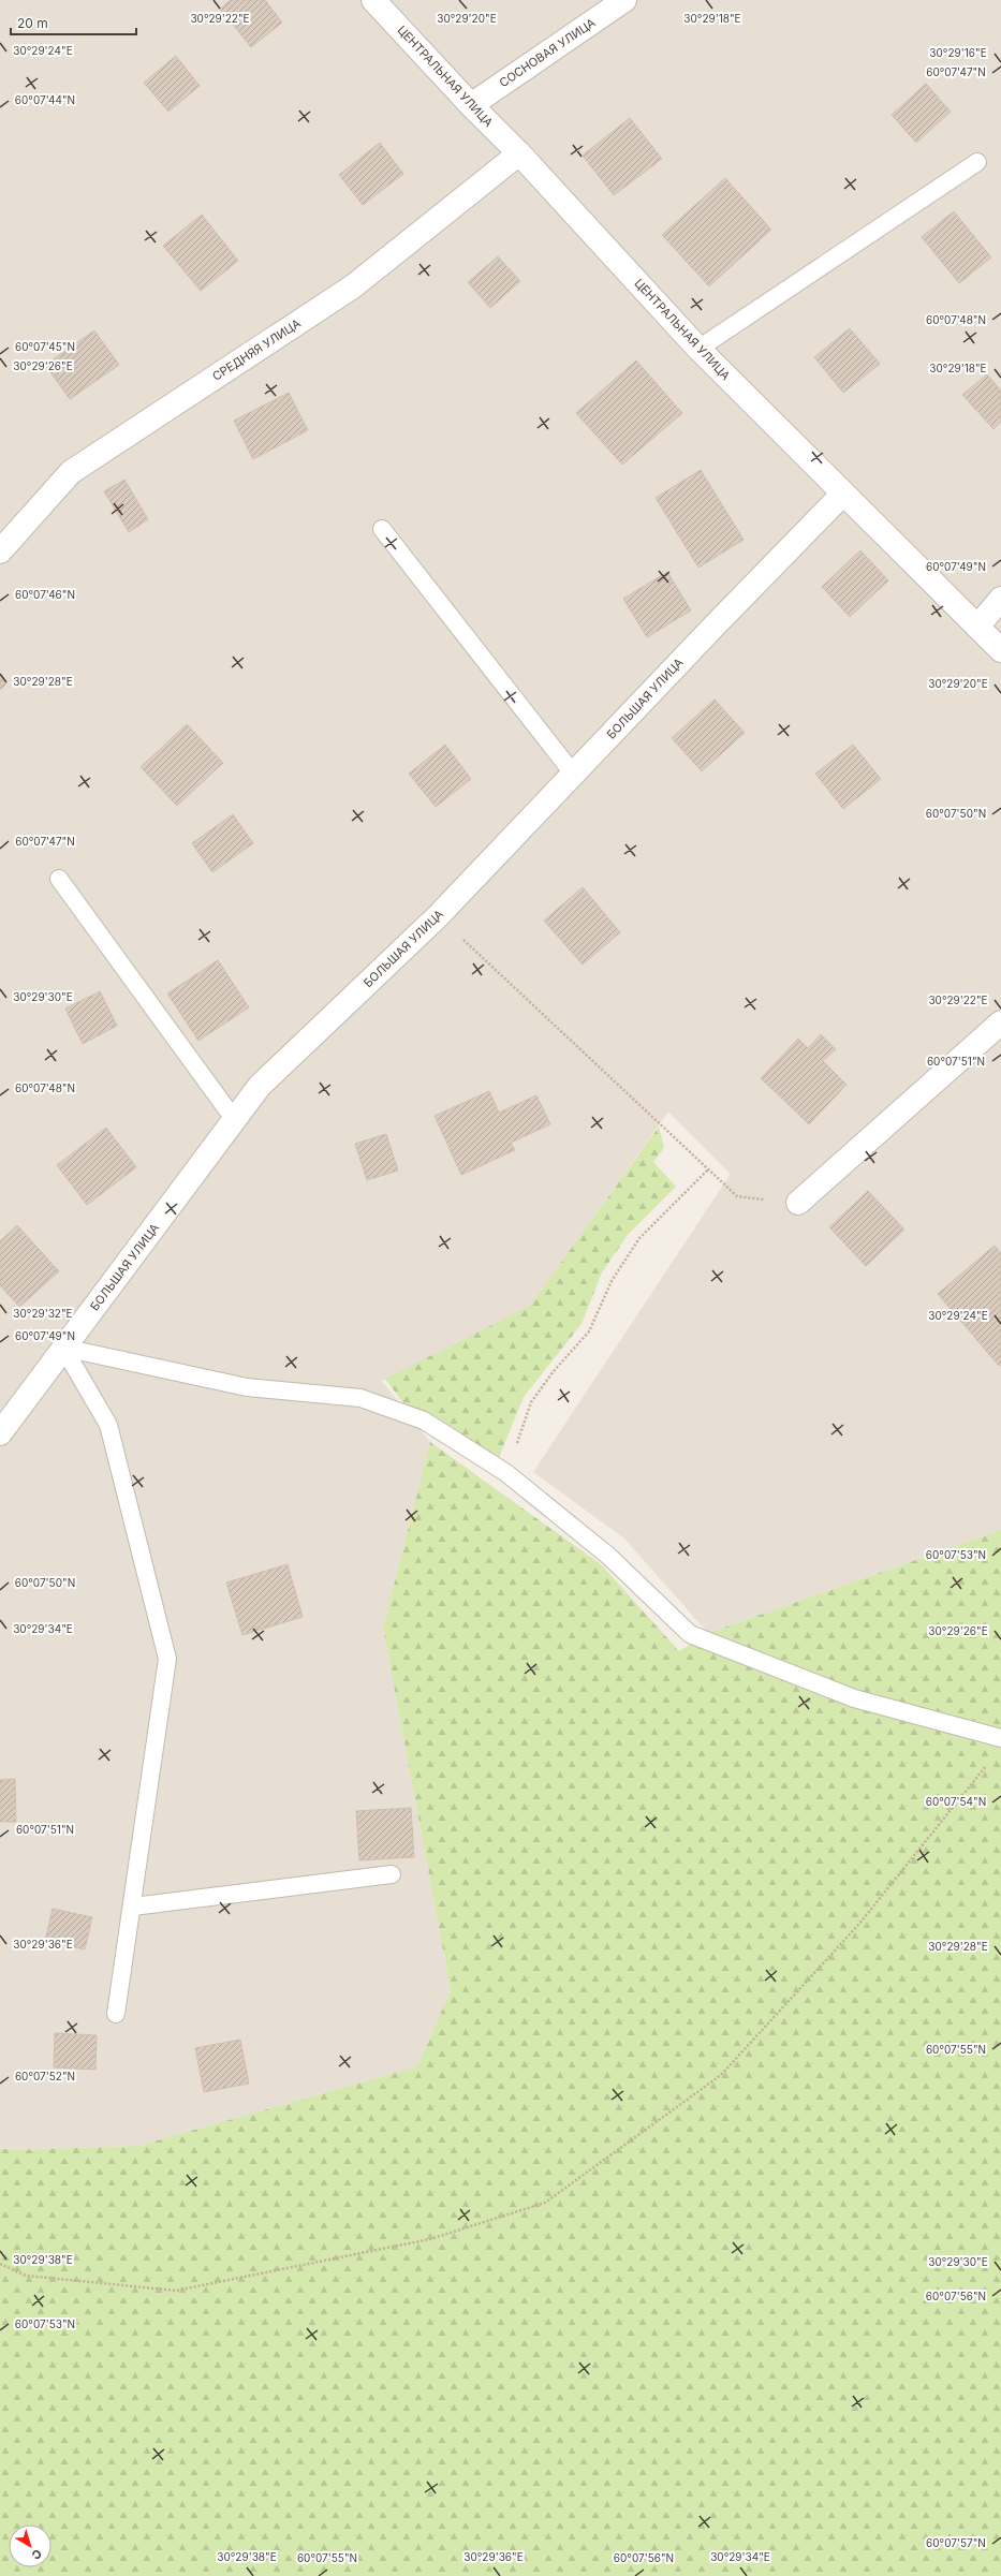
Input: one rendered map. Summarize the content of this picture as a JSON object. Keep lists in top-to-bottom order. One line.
{"streets":{"street":["СОСНОВАЯ УЛИЦА","ЦЕНТРАЛЬНАЯ УЛИЦА","СРЕДНЯЯ УЛИЦА","БОЛЬШАЯ УЛИЦА"]},"crossings":[["СОСНОВАЯ УЛИЦА","ЦЕНТРАЛЬНАЯ УЛИЦА"],["ЦЕНТРАЛЬНАЯ УЛИЦА","СРЕДНЯЯ УЛИЦА"],["ЦЕНТРАЛЬНАЯ УЛИЦА","БОЛЬШАЯ УЛИЦА"]],"scale_bar":"20 m","north":"bottom right","coordinates":["30°29'22\"E","30°29'20\"E","30°29'18\"E","30°29'24\"E","30°29'16\"E","60°07'47\"N","60°07'44\"N","60°07'48\"N","60°07'45\"N","30°29'26\"E","60°07'49\"N","60°07'46\"N","30°29'28\"E","60°07'50\"N","30°29'30\"E","60°07'51\"N","30°29'32\"E","60°07'53\"N","30°29'34\"E","60°07'54\"N","30°29'36\"E","60°07'55\"N","60°07'52\"N","30°29'38\"E","60°07'56\"N","60°07'57\"N"]}
